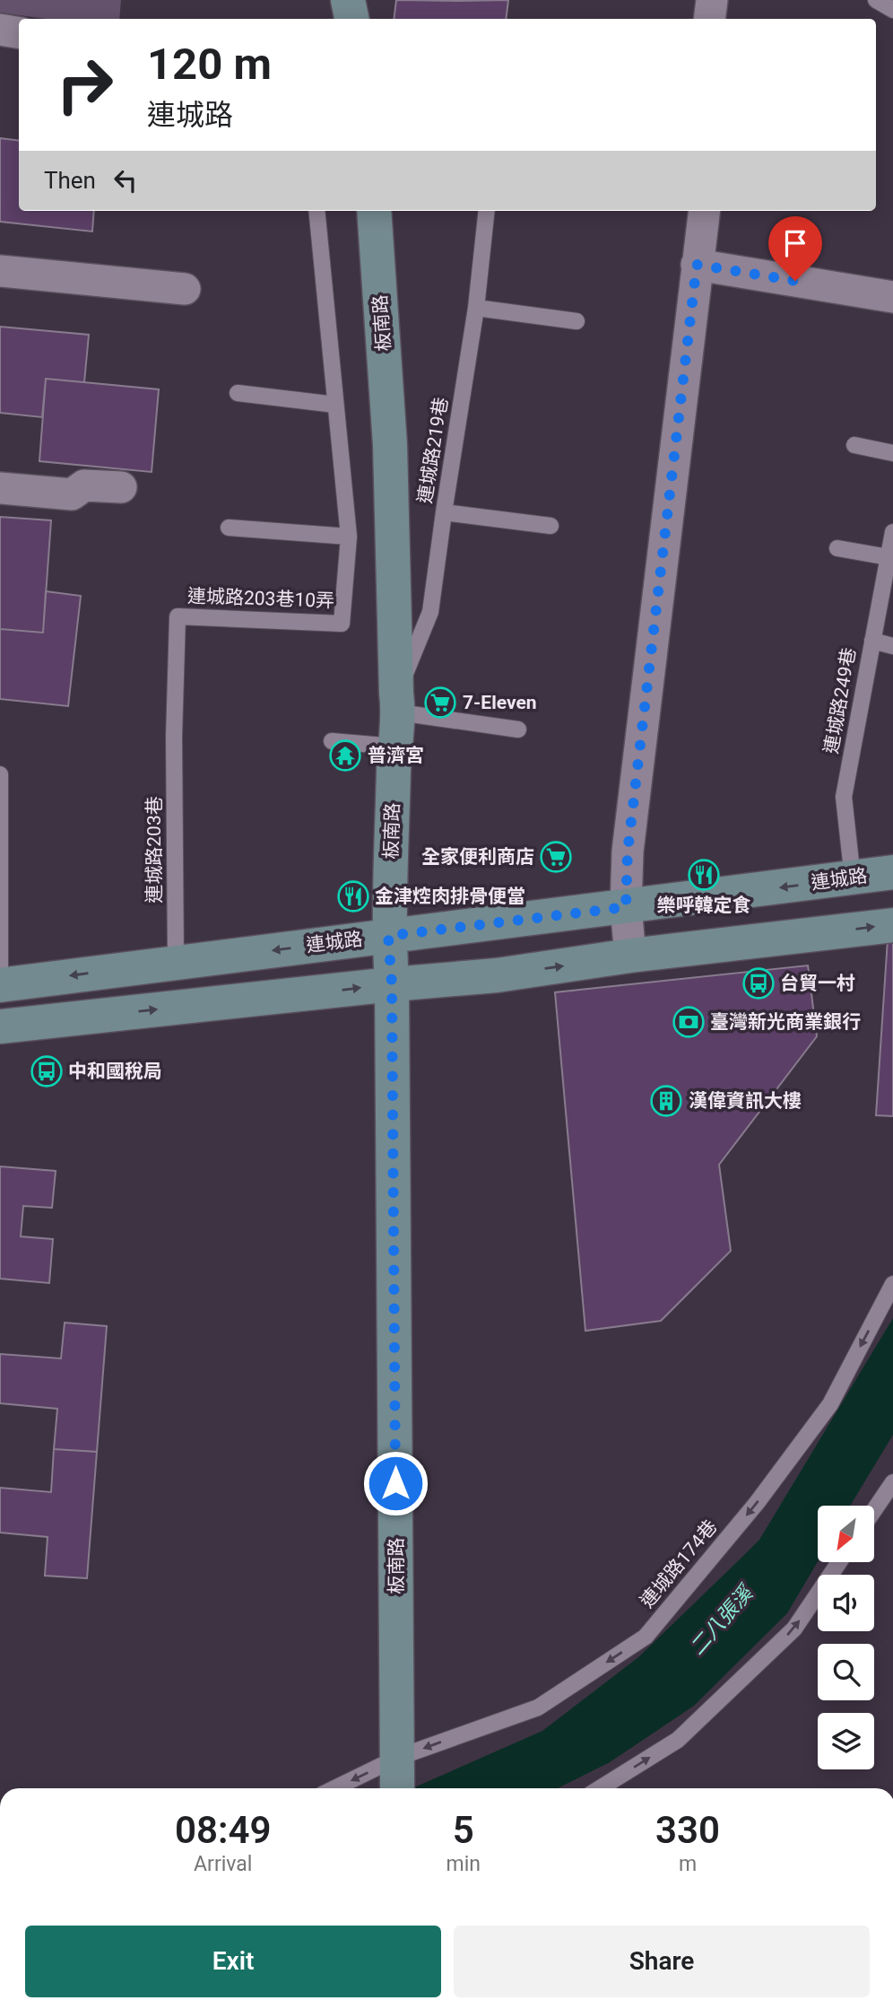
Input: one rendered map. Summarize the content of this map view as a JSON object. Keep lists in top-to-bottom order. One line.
{"streets":{"main road":["板南路","連城路"],"lane":["連城路219巷","連城路203巷10弄","連城路249巷","連城路203巷","連城路174巷"]},"crossings":[["板南路","連城路219巷"],["板南路","連城路"],["板南路","連城路174巷"],["連城路203巷10弄","連城路203巷"],["連城路249巷","連城路"],["連城路203巷","連城路"]],"water":["二八張溪"],"places":{"supermarket":["7-Eleven","全家便利商店"],"temple":["普濟宮"],"restaurant":["樂呼韓定食","金津焢肉排骨便當"],"bus stop":["台貿一村","中和國稅局"],"bank":["臺灣新光商業銀行"],"building":["漢偉資訊大樓"]},"north":"bottom left","page":{"turn":["120 m","連城路"],"then":"Then","eta":["08:49","Arrival","5","min","330","m"],"buttons":["Exit","Share"]}}
